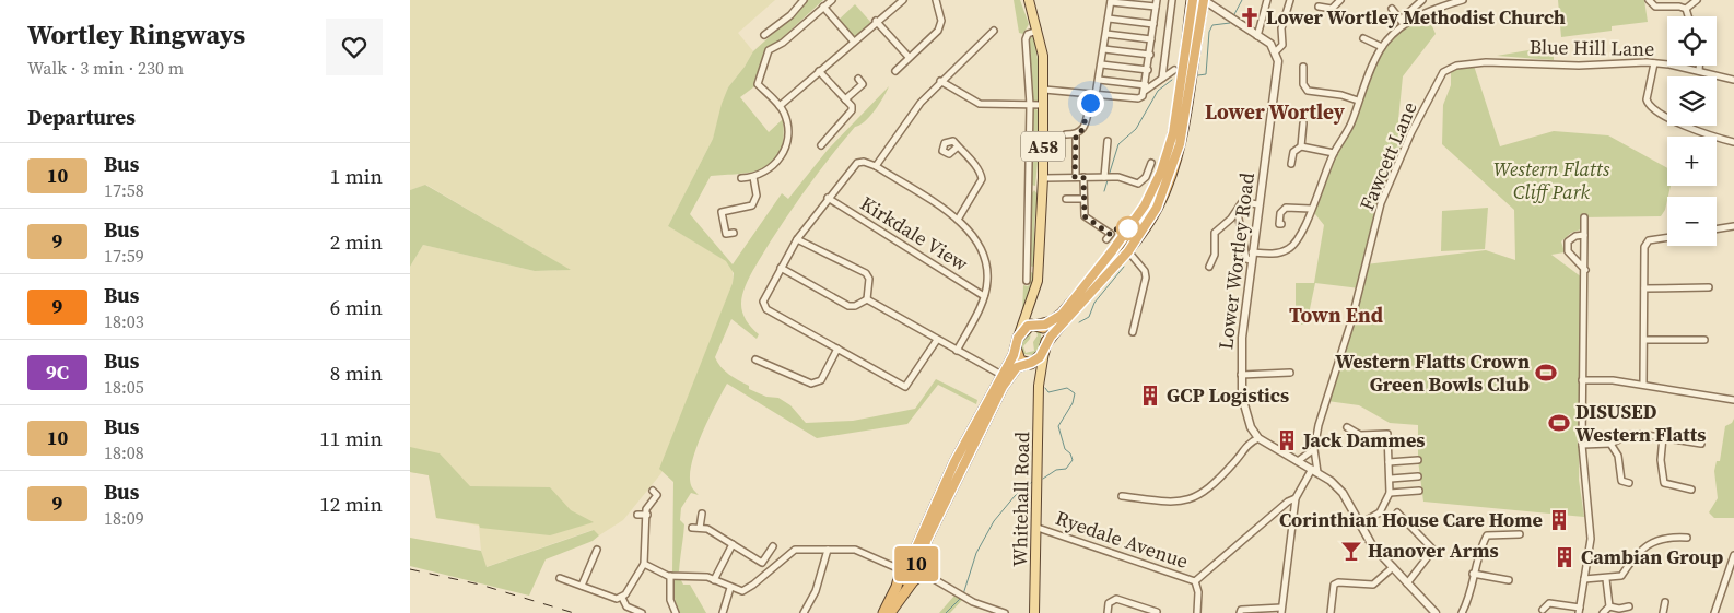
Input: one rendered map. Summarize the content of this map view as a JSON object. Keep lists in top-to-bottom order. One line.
{"streets":{"main road":["A58","Whitehall Road"],"street":["Blue Hill Lane","Fawcett Lane","Kirkdale View","Lower Wortley Road","Ryedale Avenue"]},"crossings":[["Blue Hill Lane","Fawcett Lane"],["A58","Whitehall Road"],["Whitehall Road","Ryedale Avenue"]],"districts":["Lower Wortley","Town End"],"parks":["Western Flatts Cliff Park"],"places":{"church":["Lower Wortley Methodist Church"],"sports":["Western Flatts Crown Green Bowls Club","DISUSED Western Flatts"],"building":["GCP Logistics","Jack Dammes","Corinthian House Care Home","Cambian Group"],"bar":["Hanover Arms"]},"lines":["bus line 10"],"page":{"heading":[["Wortley Ringways","Walk · 3 min · 230 m"],"Departures"],"on_map":"10","map_buttons":["+","−"],"list":[{"mark":"10","name":"Bus","note":"17:58","value":"1 min"},{"mark":"9","name":"Bus","note":"17:59","value":"2 min"},{"mark":"9","name":"Bus","note":"18:03","value":"6 min"},{"mark":"9C","name":"Bus","note":"18:05","value":"8 min"},{"mark":"10","name":"Bus","note":"18:08","value":"11 min"},{"mark":"9","name":"Bus","note":"18:09","value":"12 min"}]}}
